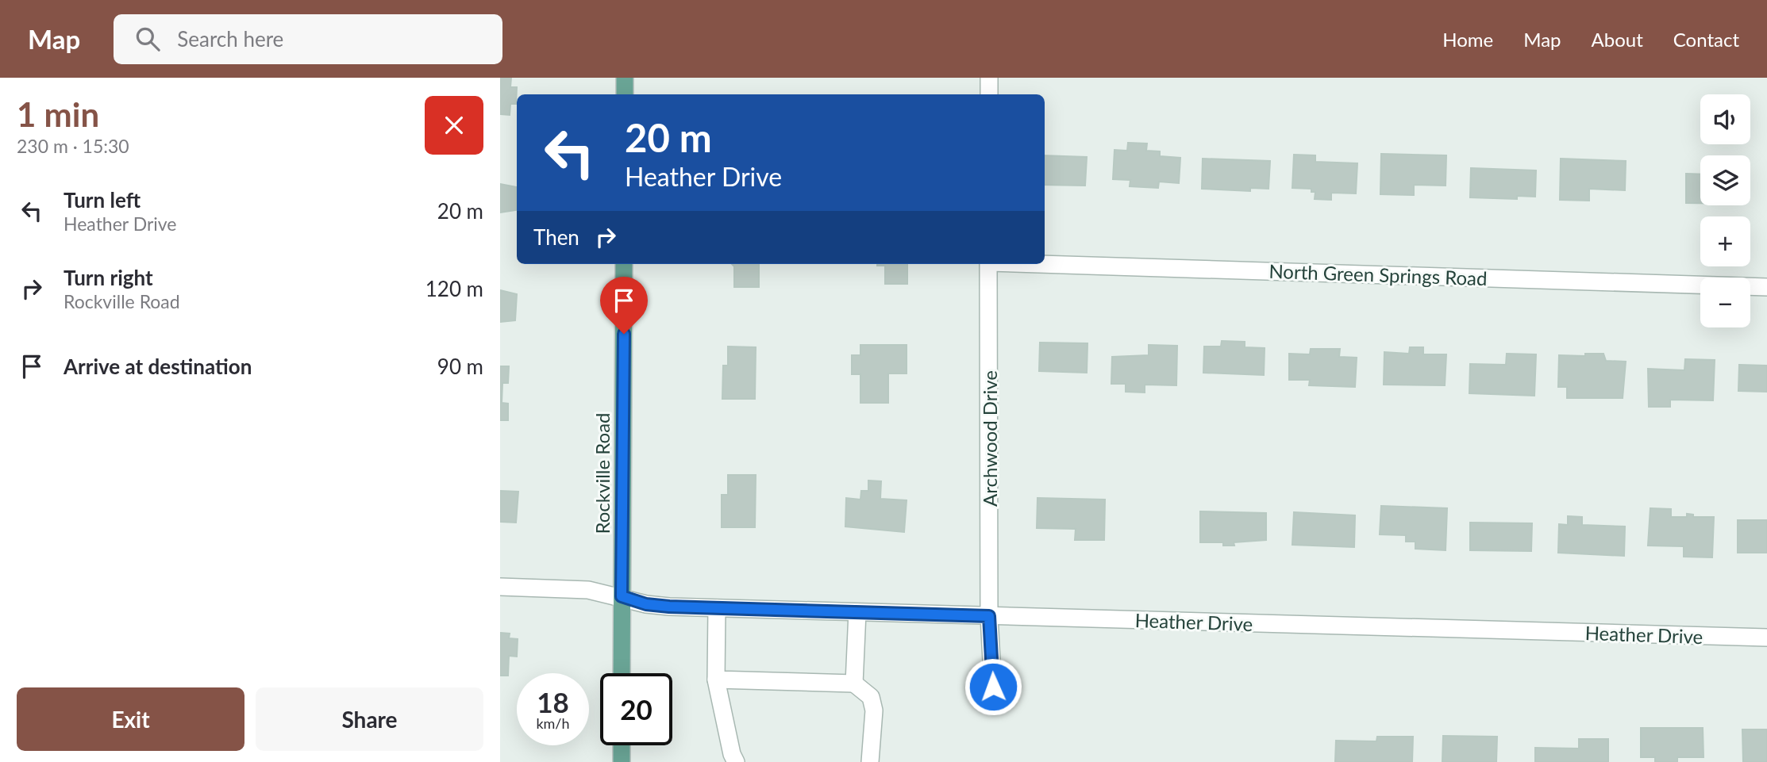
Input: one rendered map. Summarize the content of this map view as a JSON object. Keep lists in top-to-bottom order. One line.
{"streets":{"main road":["Rockville Road"],"street":["North Green Springs Road","Archwood Drive","Heather Drive"]},"crossings":[["Archwood Drive","Heather Drive"],["Rockville Road","Heather Drive"]],"page":{"header":"Map","search":"Search here","nav":["Home","Map","About","Contact"],"heading":["1 min","230 m · 15:30"],"map_buttons":["+","−"],"turn":["20 m","Heather Drive"],"list":[{"name":"Turn left","note":"Heather Drive","value":"20 m"},{"name":"Turn right","note":"Rockville Road","value":"120 m"},{"name":"Arrive at destination","value":"90 m"}],"then":"Then","speed":"18 km/h","limit":"20","buttons":["Exit","Share"]}}
